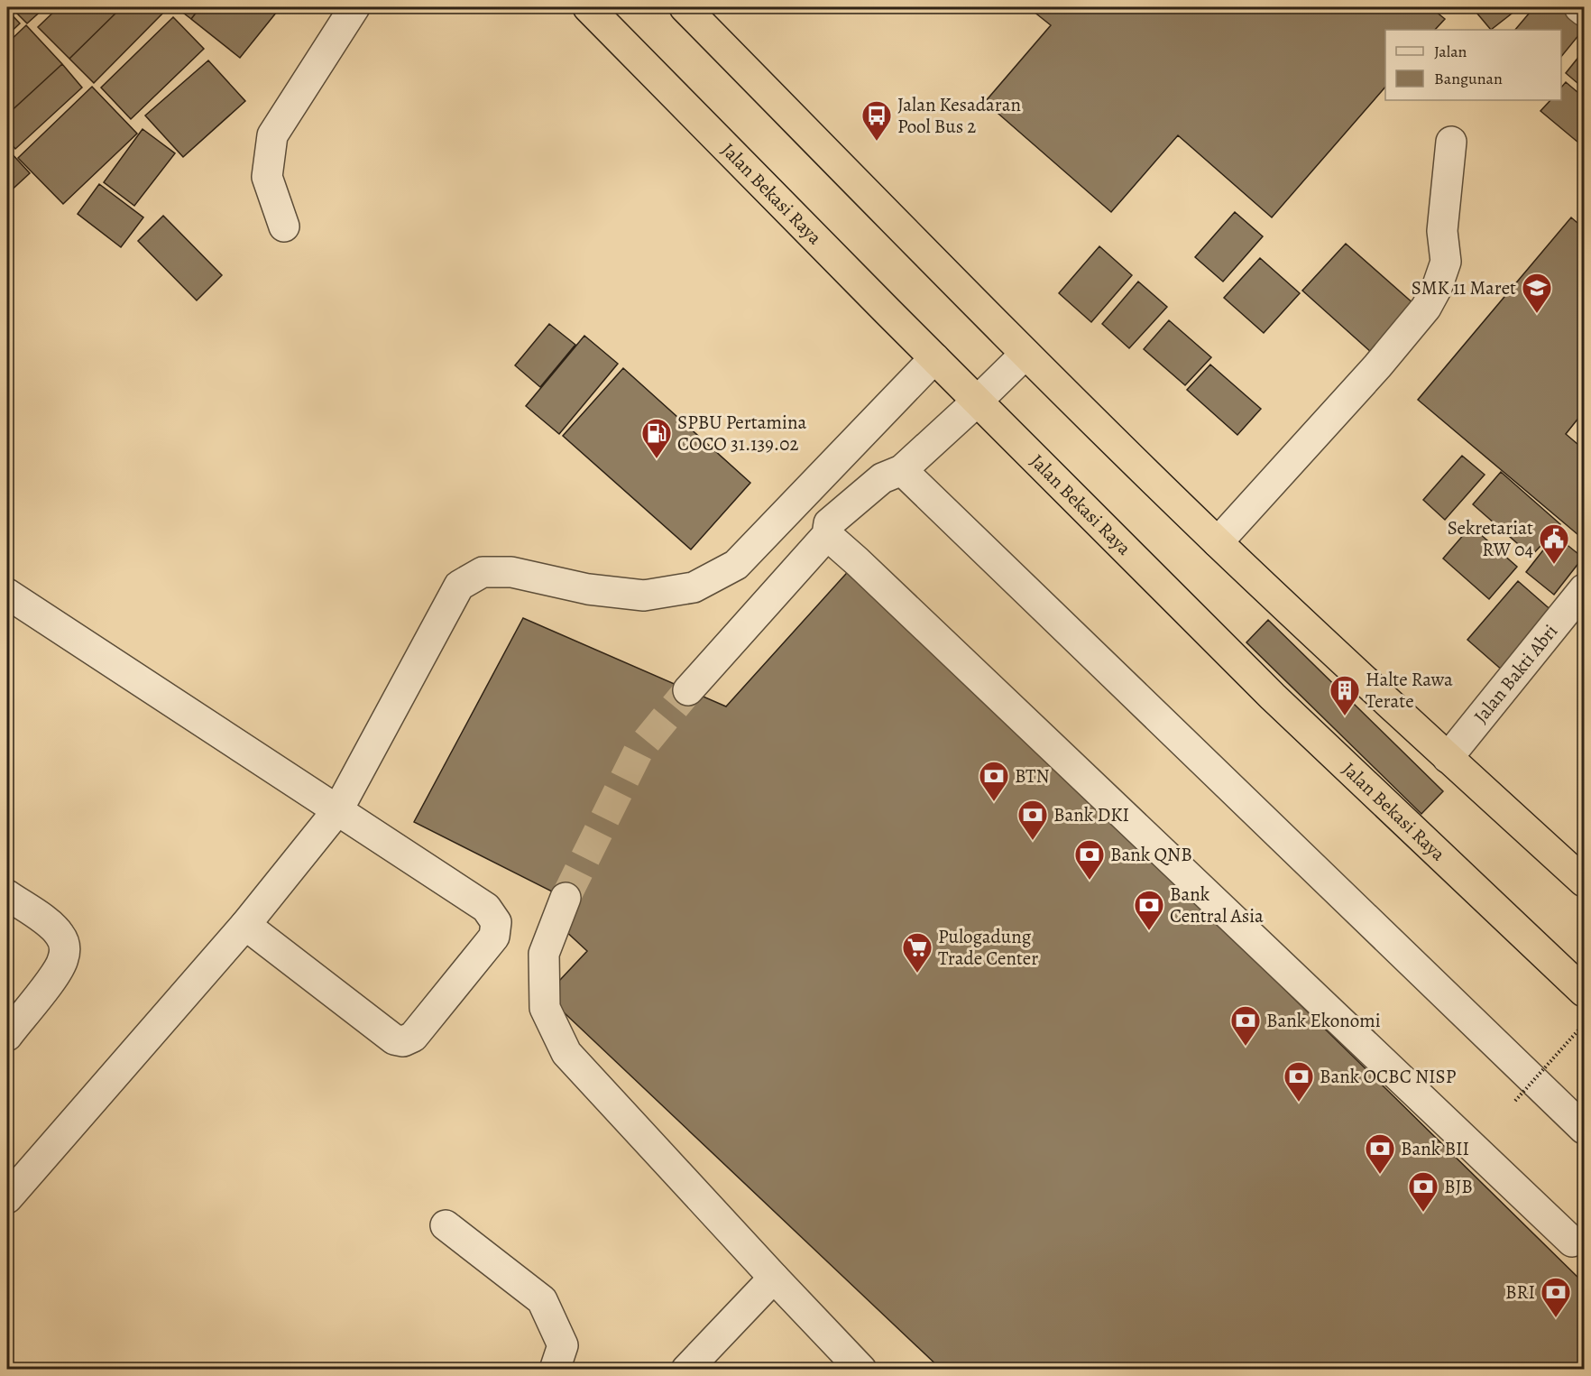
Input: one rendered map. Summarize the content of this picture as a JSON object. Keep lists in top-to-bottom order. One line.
{"streets":{"highway":["Jalan Bekasi Raya"],"street":["Jalan Bakti Abri"]},"places":{"bus stop":["Jalan Kesadaran Pool Bus 2"],"school or university":["SMK 11 Maret"],"fuel station":["SPBU Pertamina COCO 31.139.02"],"public building":["Sekretariat RW 04"],"building":["Halte Rawa Terate"],"bank":["BTN","Bank DKI","Bank QNB","Bank Central Asia","Bank Ekonomi","Bank OCBC NISP","Bank BII","BJB","BRI"],"supermarket":["Pulogadung Trade Center"]},"legend":["Jalan","Bangunan"]}
